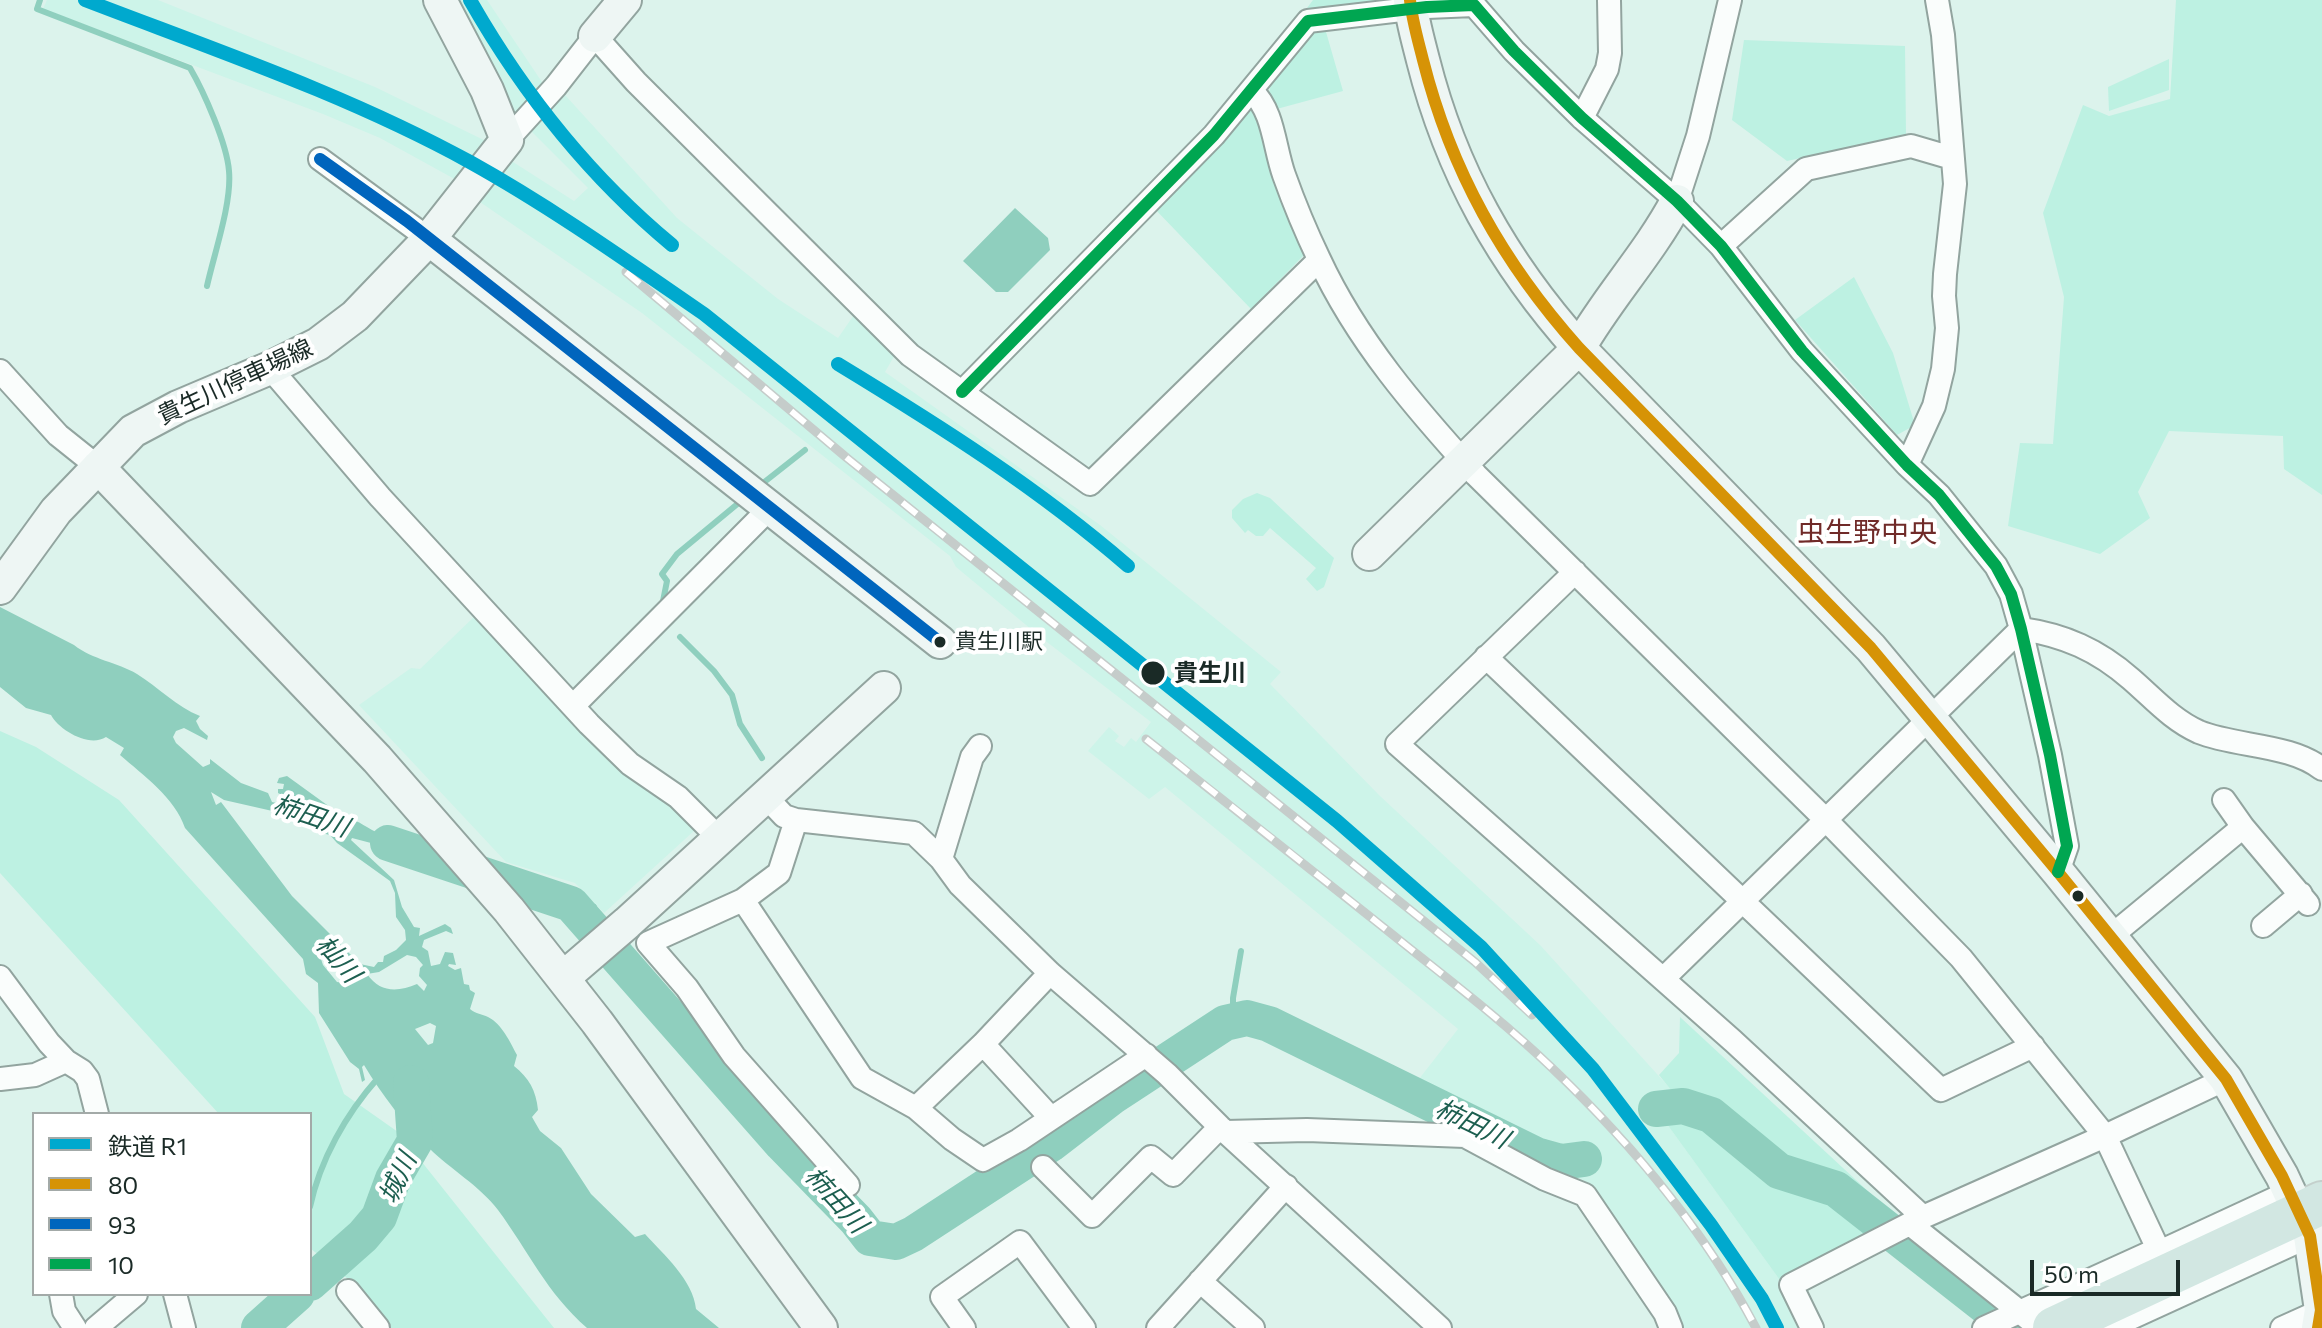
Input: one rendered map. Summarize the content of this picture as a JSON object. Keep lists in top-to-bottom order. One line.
{"streets":{"street":["貴生川停車場線"]},"districts":["虫生野中央"],"water":["柿田川","杣川","城川"],"places":["貴生川駅","貴生川"],"lines":["rail line R1","transit line 80","transit line 10","transit line 93"],"legend":["鉄道 R1","80","93","10"],"scale_bar":"50 m"}
